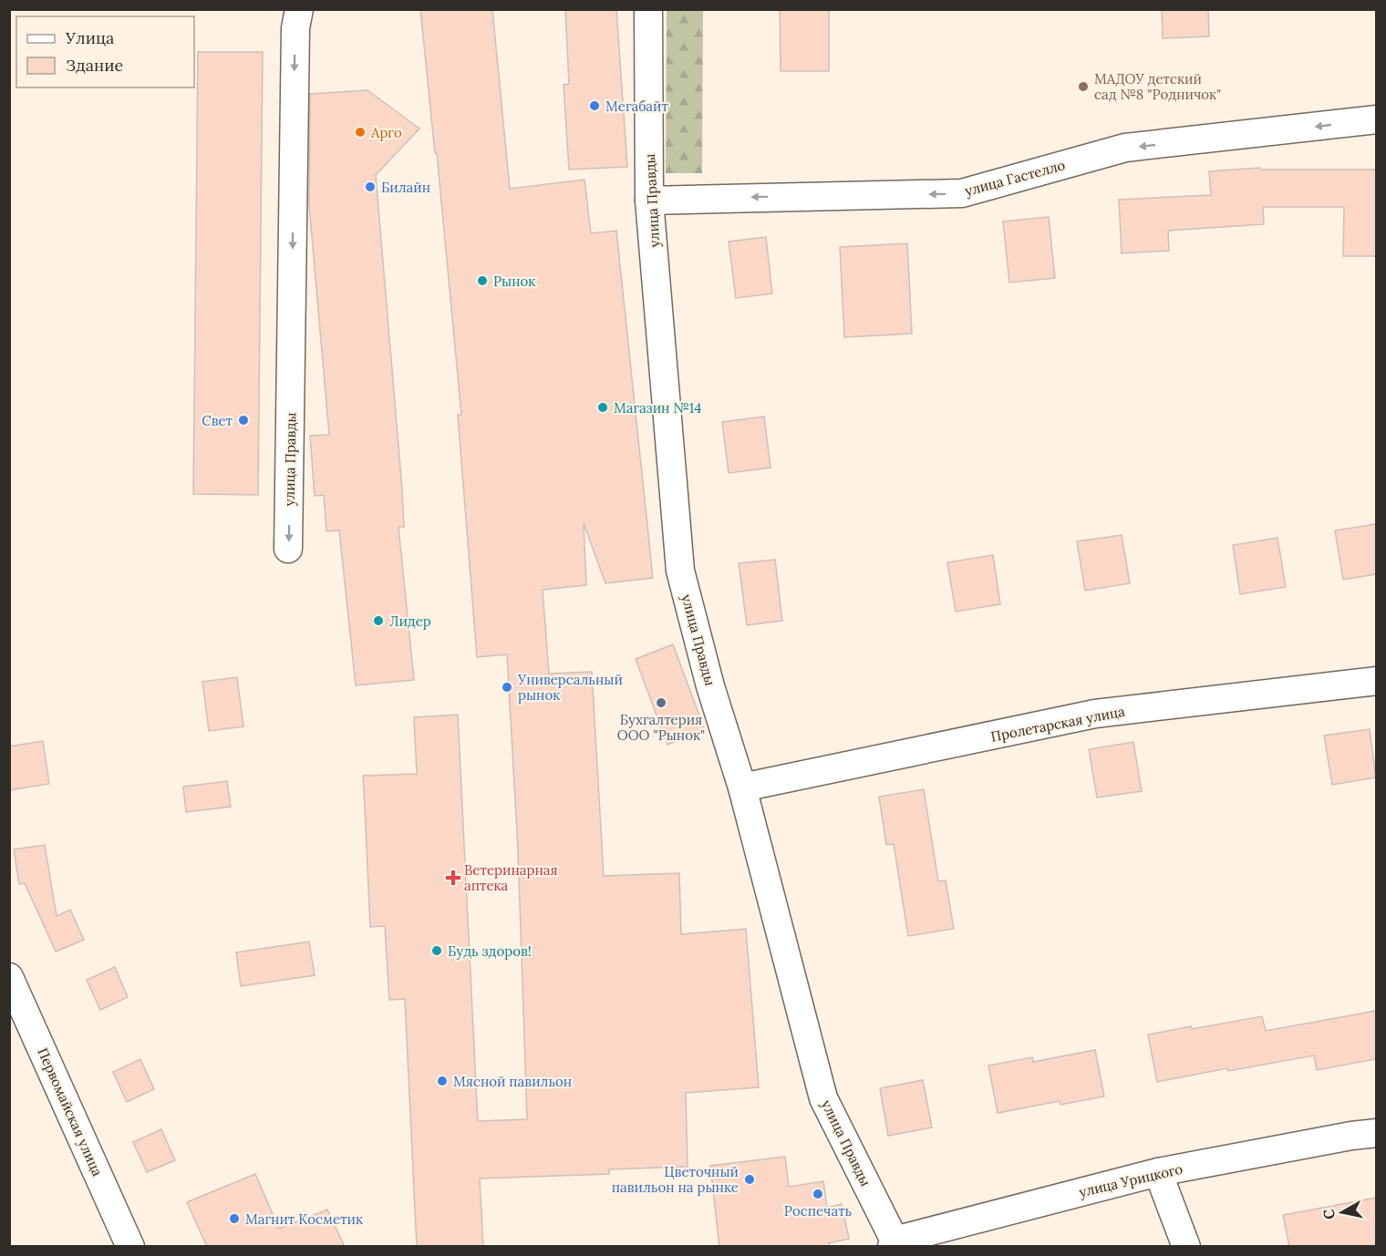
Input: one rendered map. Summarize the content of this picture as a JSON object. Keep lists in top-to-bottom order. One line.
{"streets":{"street":["улица Гастелло","улица Правды","Пролетарская улица","Первомайская улица","улица Урицкого"]},"crossings":[["улица Гастелло","улица Правды"],["улица Правды","Пролетарская улица"],["улица Правды","улица Урицкого"]],"one_way":["улица Гастелло"],"places":{"other":["МАДОУ детский сад №8 \"Родничок\"","Мегабайт","Арго","Билайн","Рынок","Магазин №14","Свет","Лидер","Универсальный рынок","Бухгалтерия ООО \"Рынок\"","Будь здоров!","Мясной павильон","Цветочный павильон на рынке","Роспечать","Магнит Косметик"],"health":["Ветеринарная аптека"]},"legend":["Улица","Здание"],"north":"left"}
